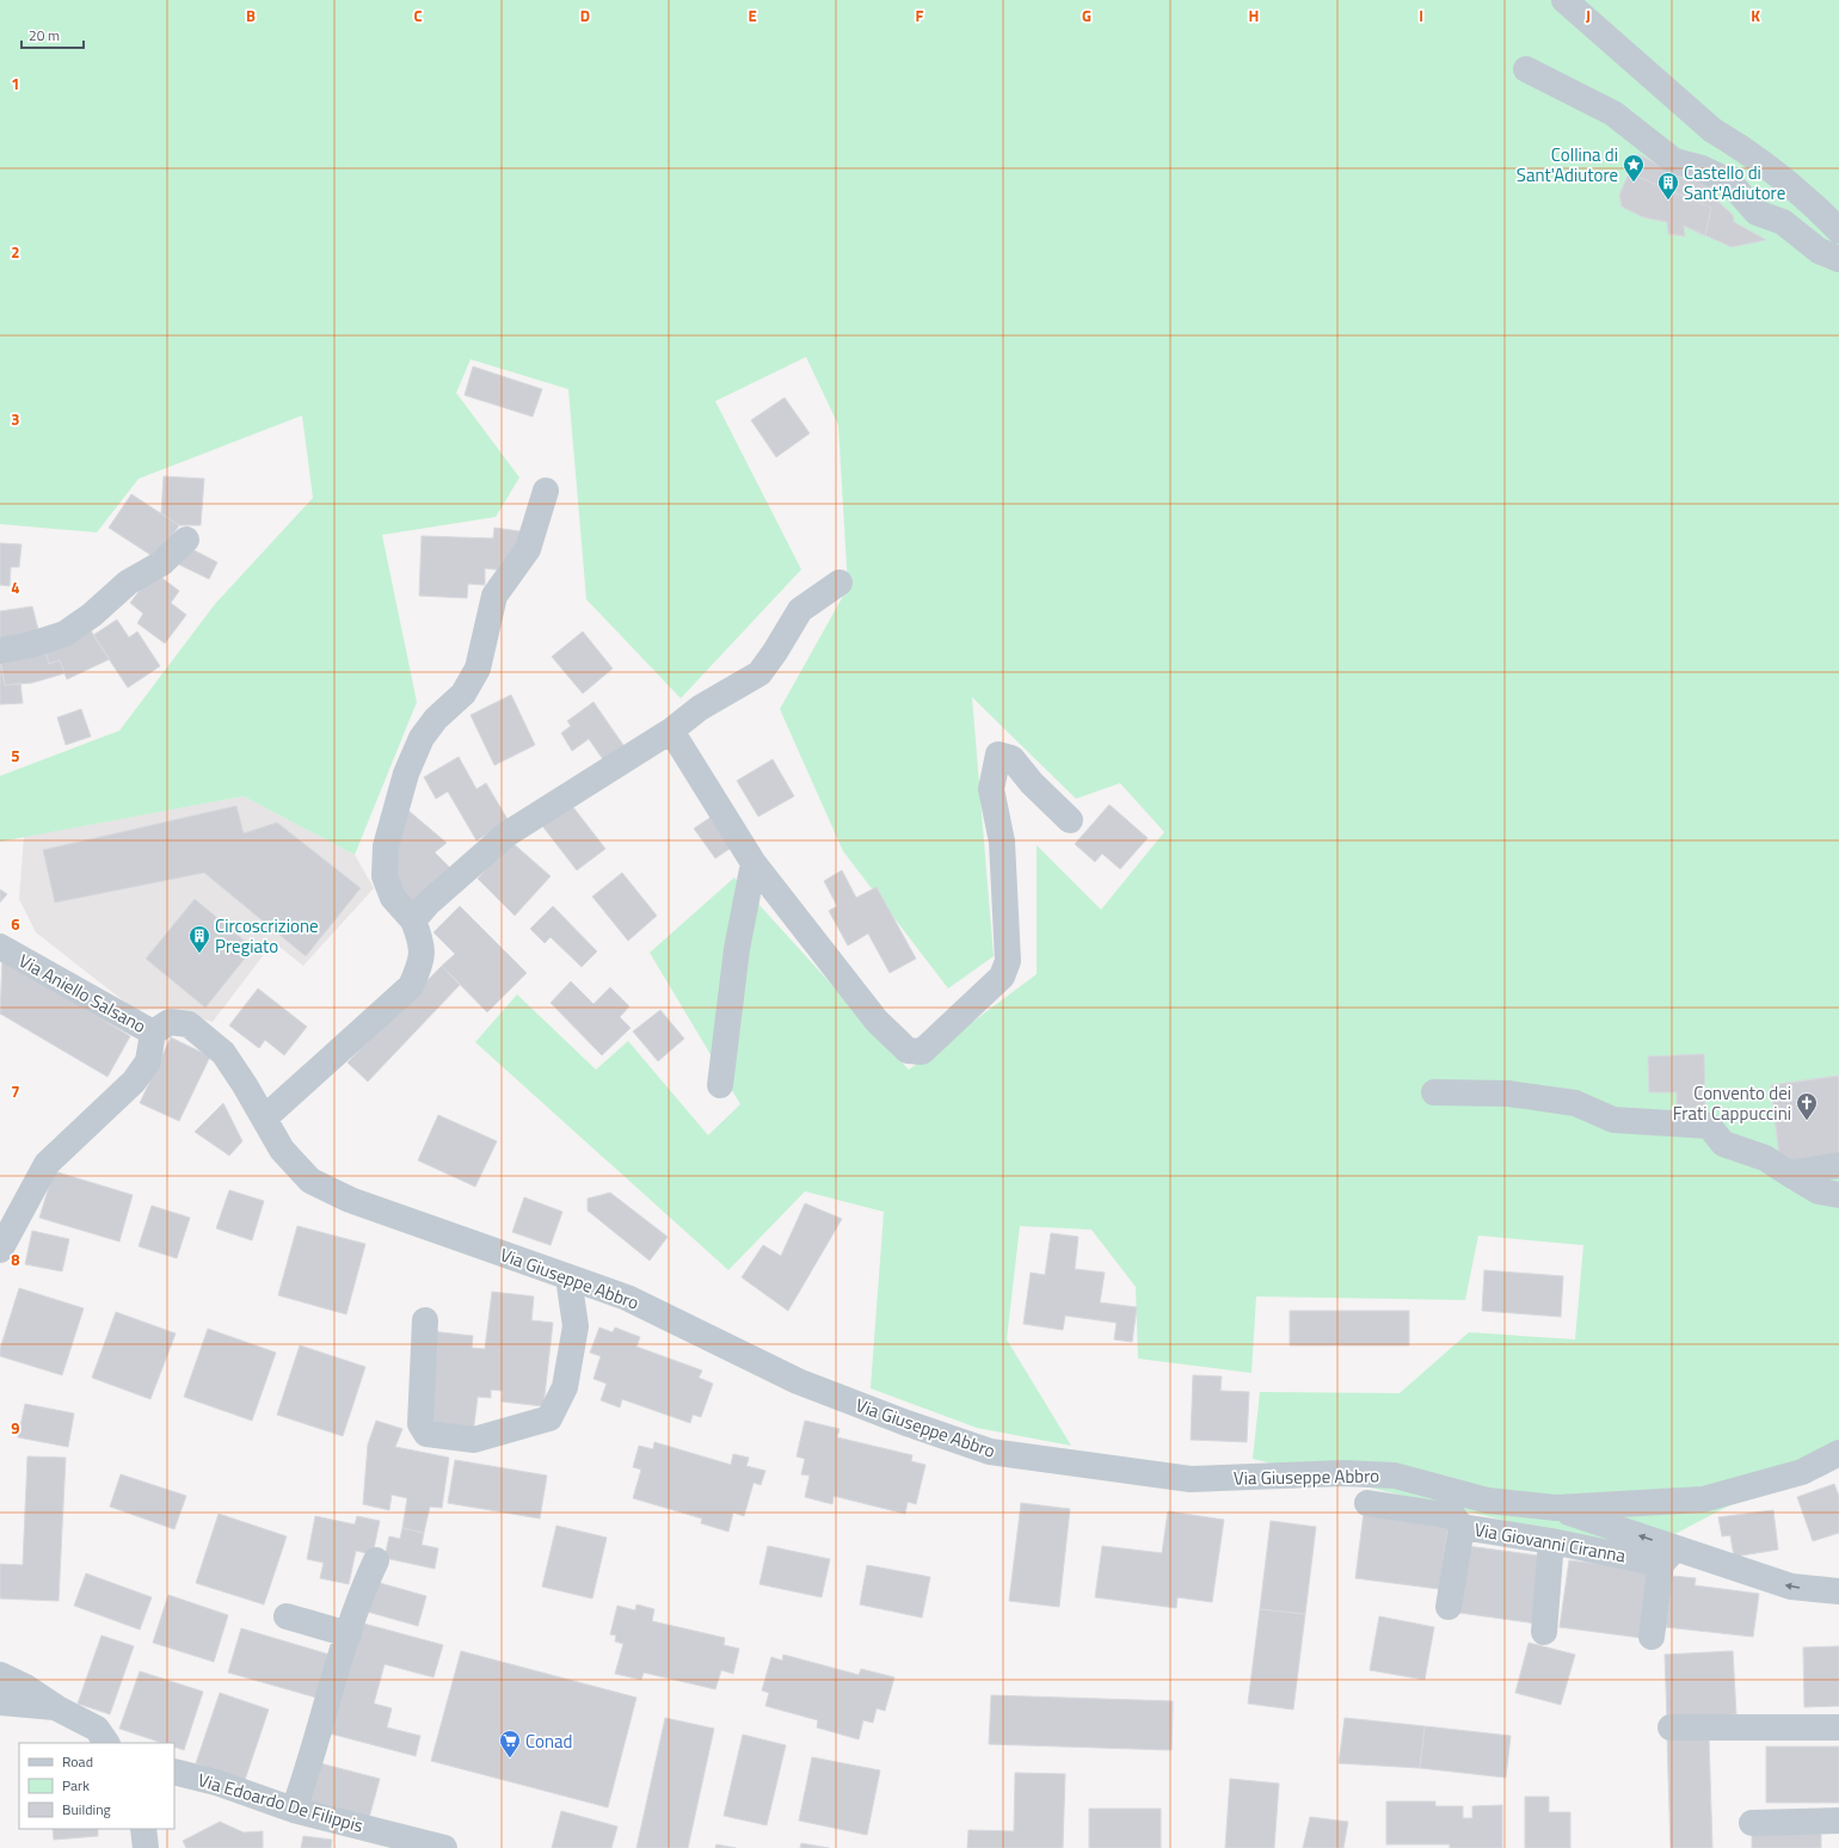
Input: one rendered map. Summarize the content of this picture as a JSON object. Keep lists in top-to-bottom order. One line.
{"streets":{"street":["Via Aniello Salsano","Via Giuseppe Abbro","Via Giovanni Ciranna","Via Edoardo De Filippis"]},"crossings":[["Via Aniello Salsano","Via Giuseppe Abbro"]],"places":{"place":["Collina di Sant'Adiutore"],"building":["Castello di Sant'Adiutore","Circoscrizione Pregiato"],"church":["Convento dei Frati Cappuccini"],"supermarket":["Conad"]},"legend":["Road","Park","Building"],"scale_bar":"20 m","grid":{"columns":["B","C","D","E","F","G","H","I","J","K"],"rows":["1","2","3","4","5","6","7","8","9"]}}
